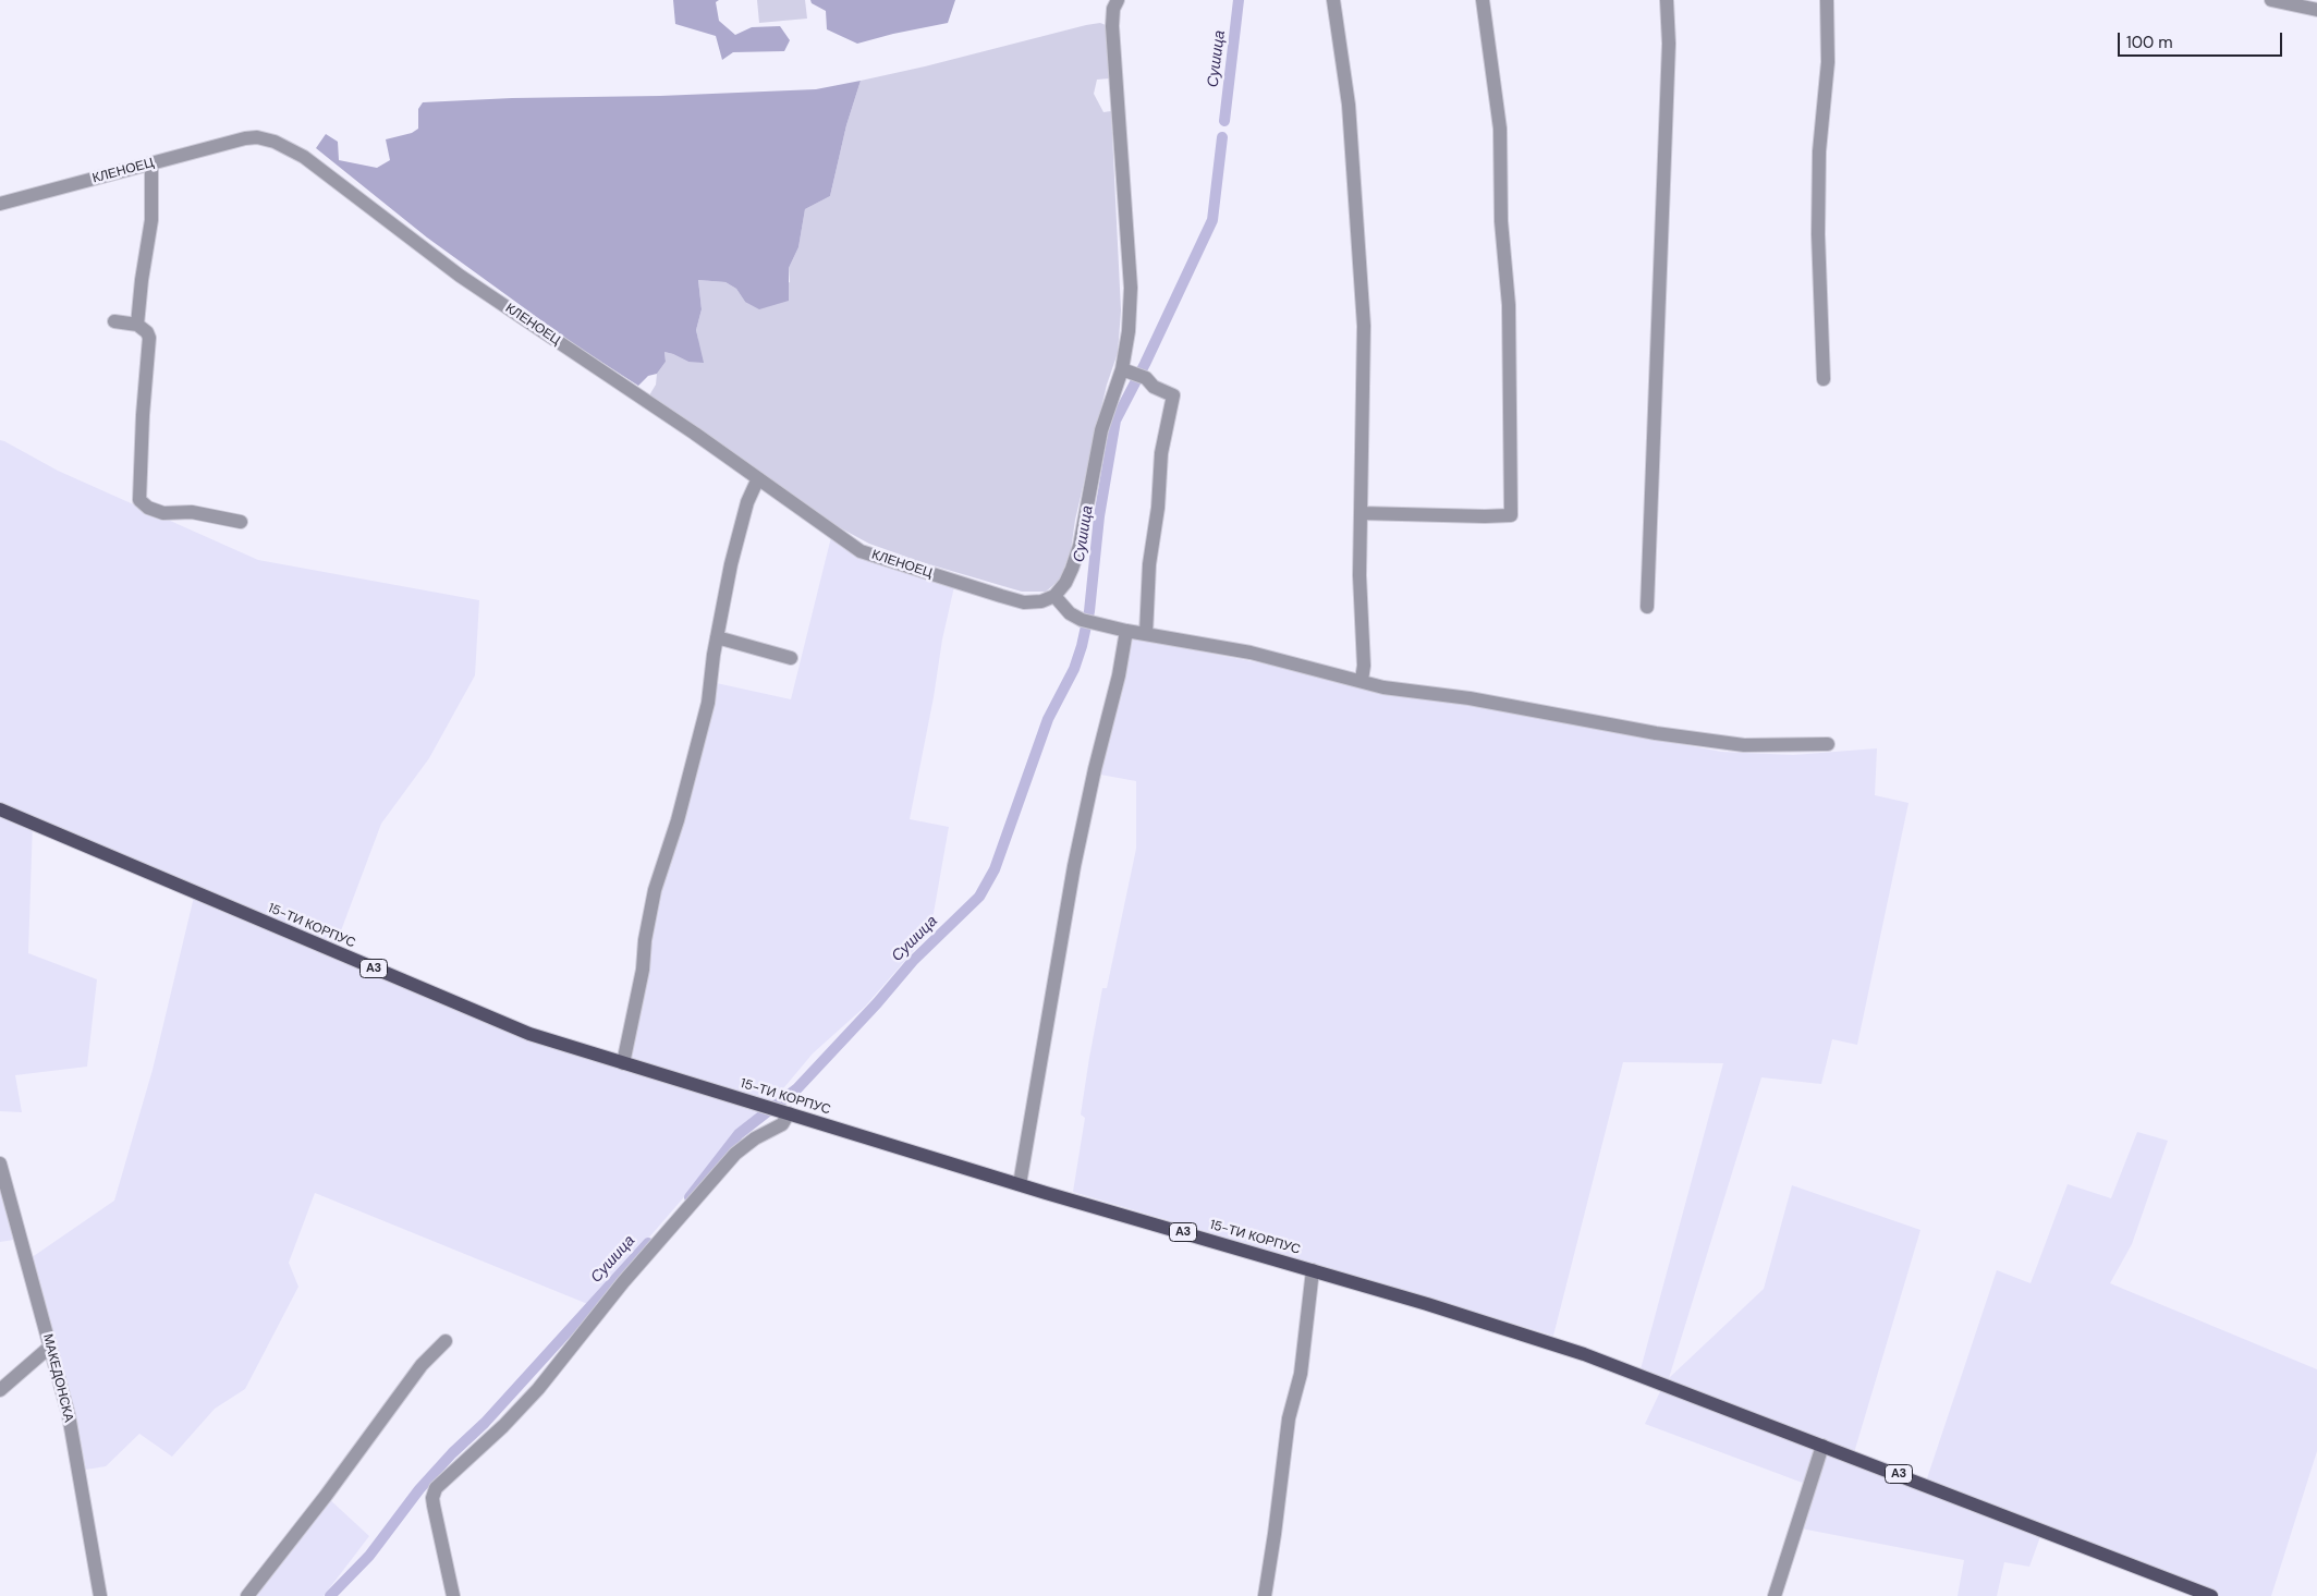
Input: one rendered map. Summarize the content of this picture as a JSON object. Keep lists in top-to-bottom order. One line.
{"streets":{"main road":["15-ТИ КОРПУС","A3"],"street":["КЛЕНОЕЦ","МАКЕДОНСКА"]},"crossings":[["15-ТИ КОРПУС","A3"]],"water":["Сушица"],"scale_bar":"100 m"}
